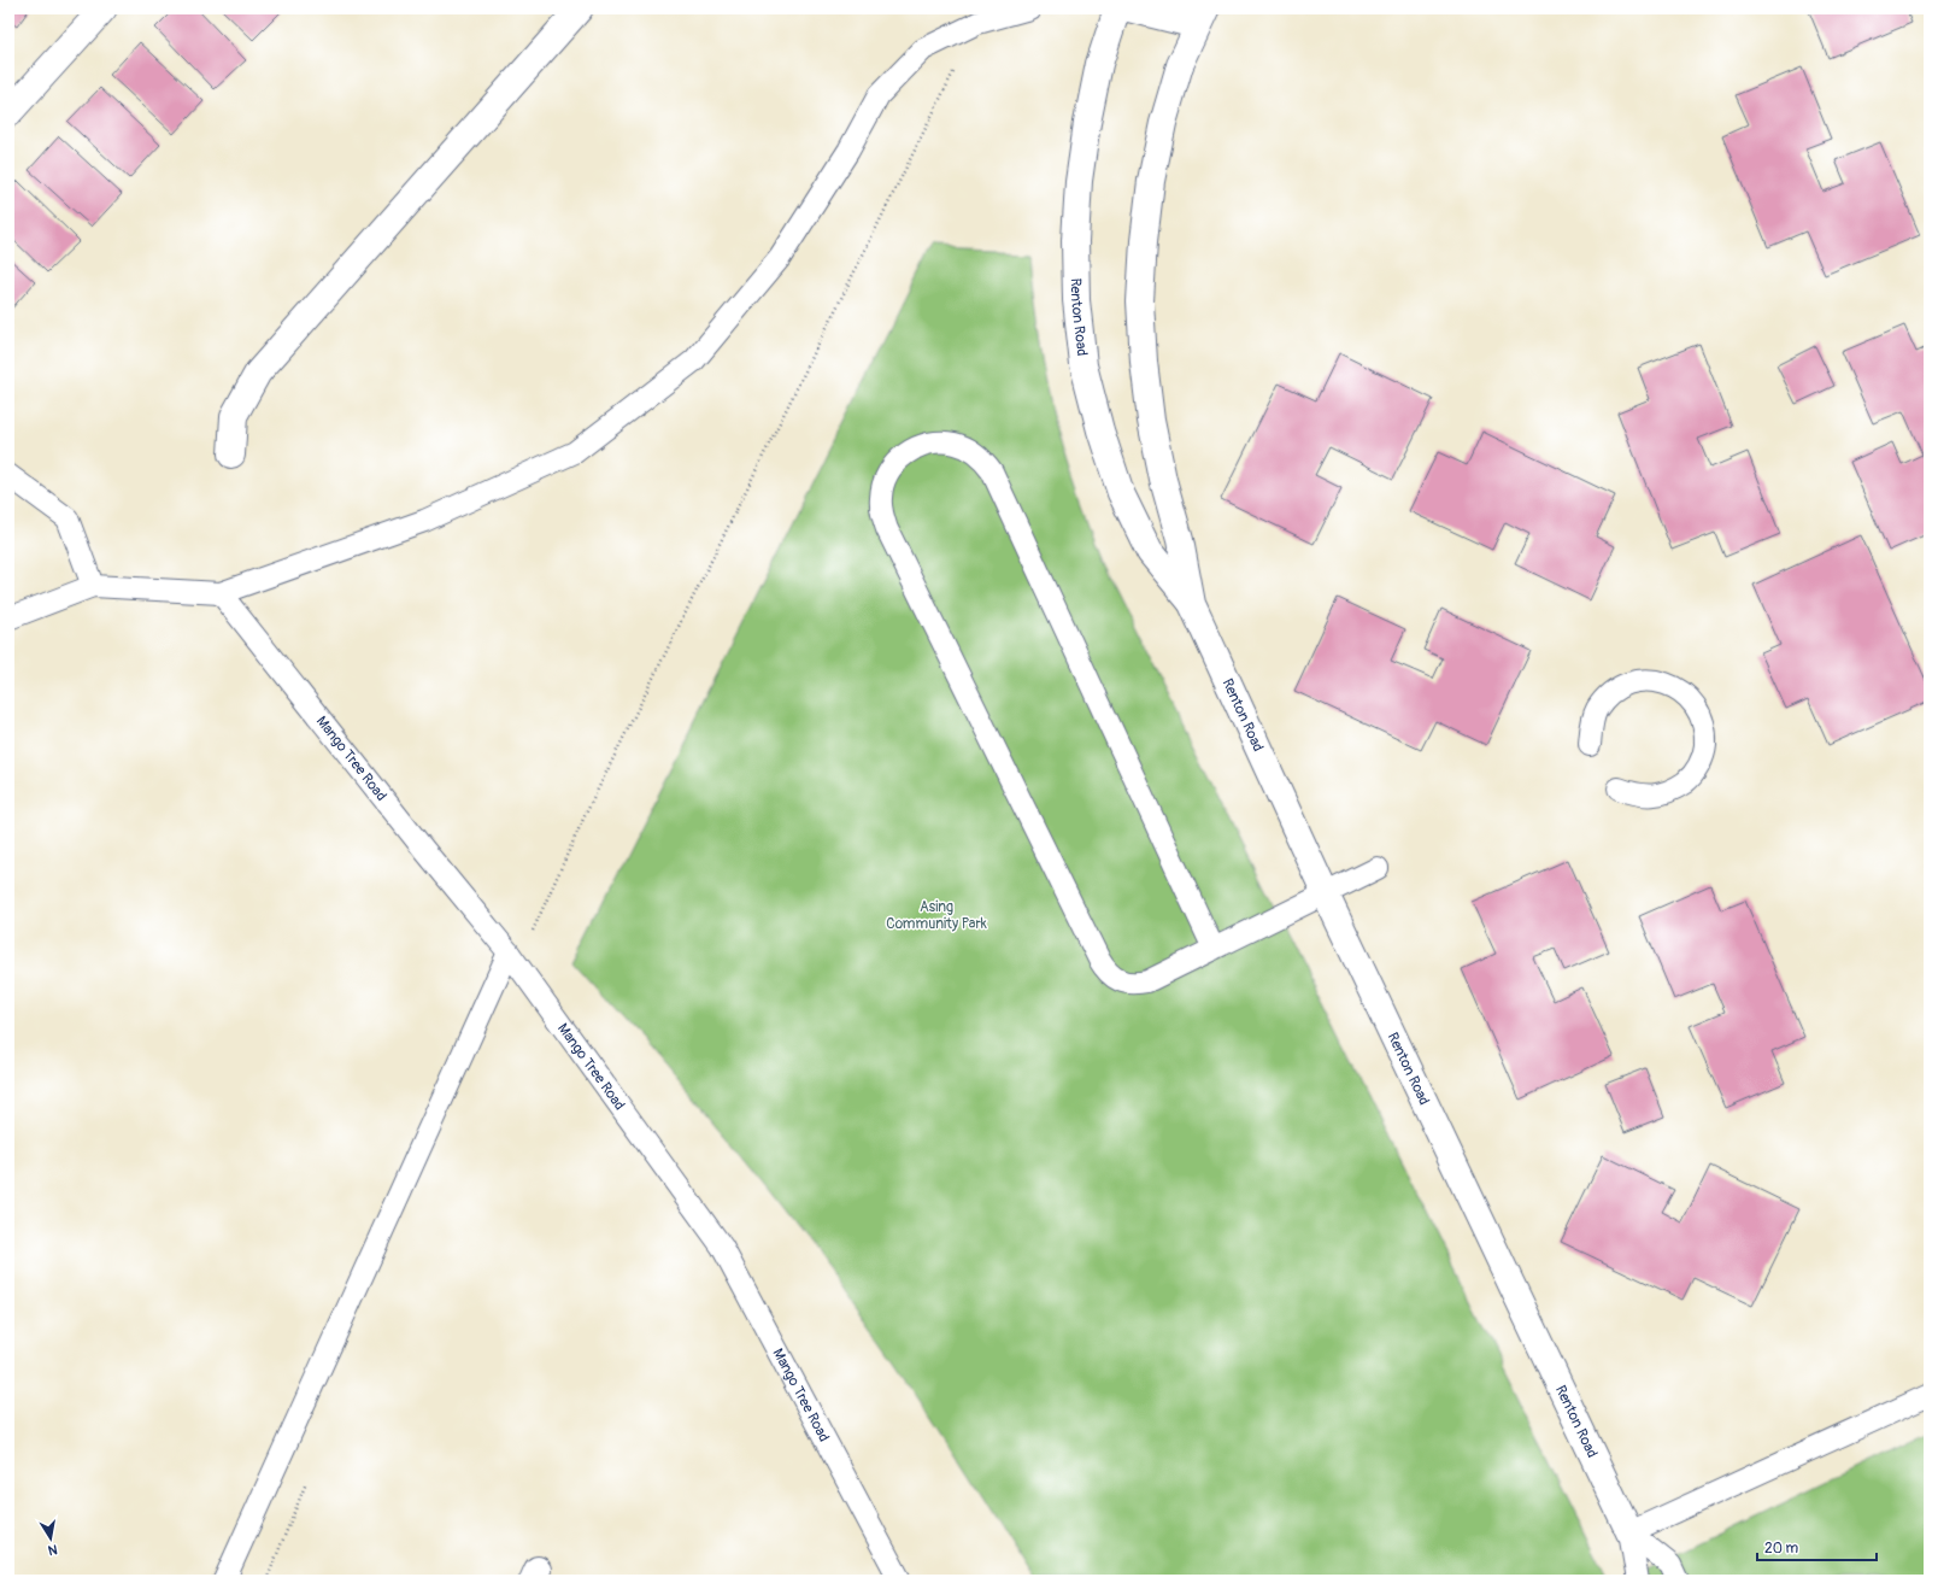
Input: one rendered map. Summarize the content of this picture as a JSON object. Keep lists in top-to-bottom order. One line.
{"streets":{"street":["Renton Road"],"lane":["Mango Tree Road"]},"parks":["Asing Community Park"],"scale_bar":"20 m","north":"bottom"}
